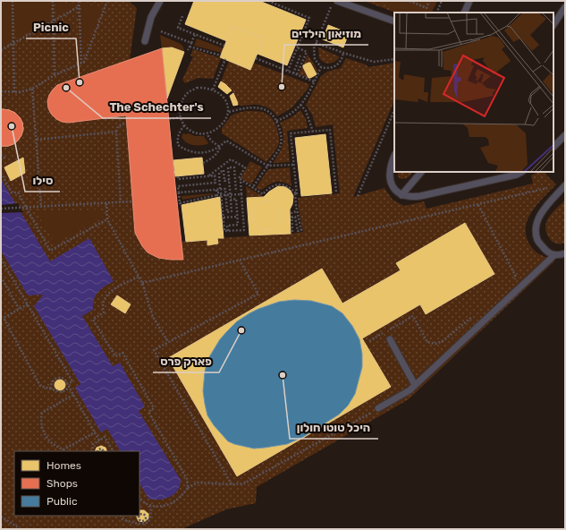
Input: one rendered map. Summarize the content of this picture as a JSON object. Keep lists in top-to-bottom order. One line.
{"places":["Picnic","מוזיאון הילדים","The Schechter's","סילו","פארק פרס","היכל טוטו חולון"],"legend":["Homes","Shops","Public"]}
